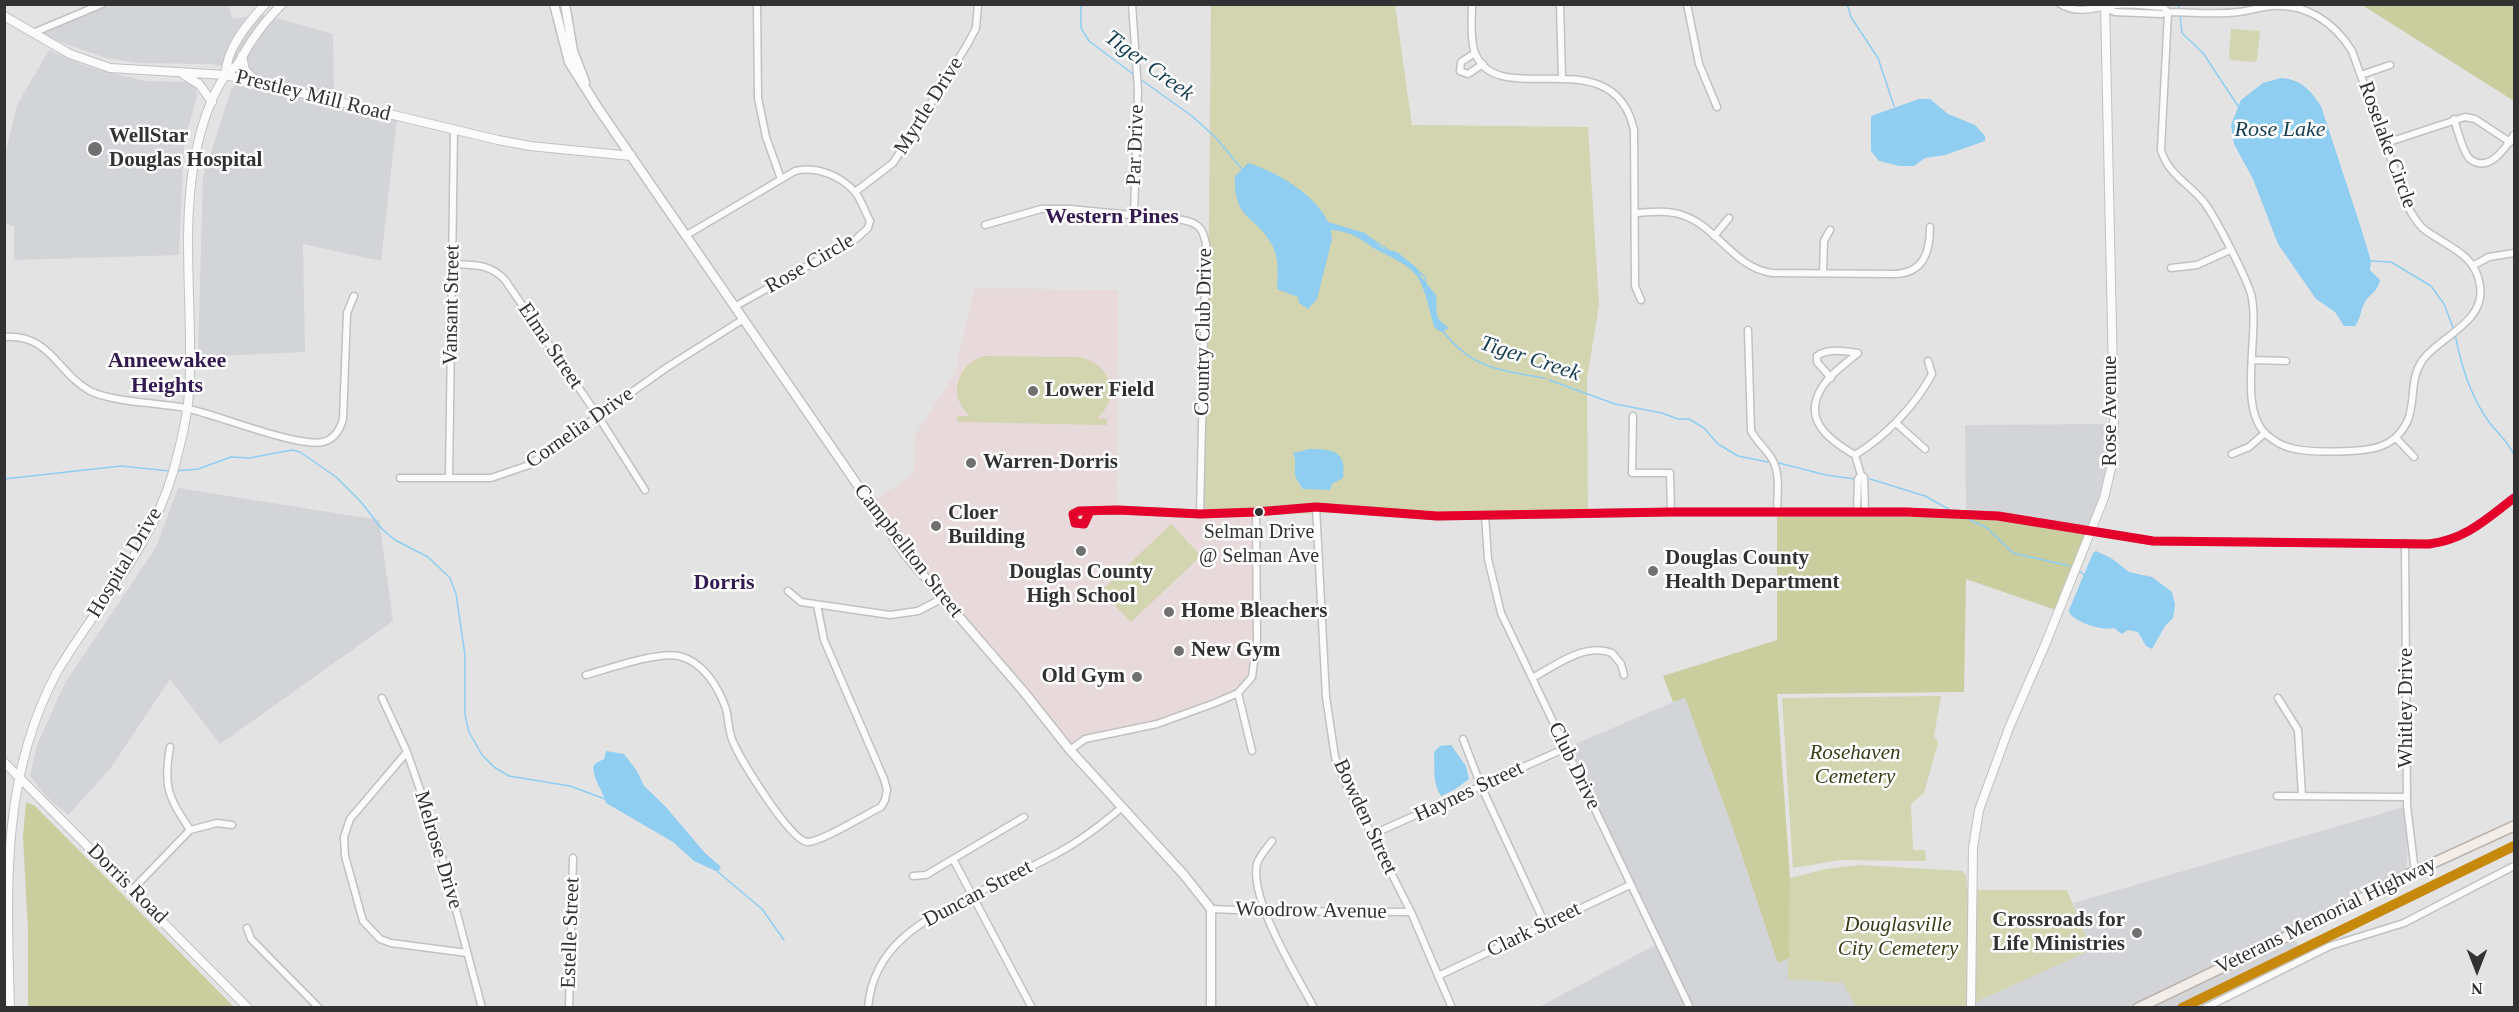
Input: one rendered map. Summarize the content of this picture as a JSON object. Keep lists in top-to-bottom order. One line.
{"streets":{"main road":["Campbellton Street","Veterans Memorial Highway"],"street":["Prestley Mill Road","Myrtle Drive","Par Drive","Roselake Circle","Rose Circle","Vansant Street","Country Club Drive","Elma Street","Rose Avenue","Cornelia Drive","Hospital Drive","Whitley Drive","Club Drive","Haynes Street","Bowden Street","Melrose Drive","Dorris Road","Duncan Street","Woodrow Avenue","Clark Street","Estelle Street"]},"crossings":[["Prestley Mill Road","Vansant Street"],["Prestley Mill Road","Campbellton Street"],["Prestley Mill Road","Hospital Drive"],["Myrtle Drive","Rose Circle"],["Par Drive","Country Club Drive"],["Roselake Circle","Rose Avenue"],["Rose Circle","Campbellton Street"],["Vansant Street","Elma Street"],["Vansant Street","Cornelia Drive"],["Elma Street","Cornelia Drive"],["Cornelia Drive","Campbellton Street"],["Campbellton Street","Duncan Street"],["Campbellton Street","Woodrow Avenue"],["Hospital Drive","Dorris Road"],["Whitley Drive","Veterans Memorial Highway"],["Club Drive","Haynes Street"],["Club Drive","Clark Street"],["Haynes Street","Bowden Street"],["Bowden Street","Woodrow Avenue"],["Bowden Street","Clark Street"]],"districts":["Western Pines","Anneewakee Heights","Dorris"],"water":["Tiger Creek","Rose Lake"],"parks":["Rosehaven Cemetery","Douglasville City Cemetery"],"places":["WellStar Douglas Hospital","Lower Field","Warren-Dorris","Selman Drive @ Selman Ave","Cloer Building","Douglas County High School","Douglas County Health Department","Home Bleachers","New Gym","Old Gym","Crossroads for Life Ministries"],"north":"bottom"}
